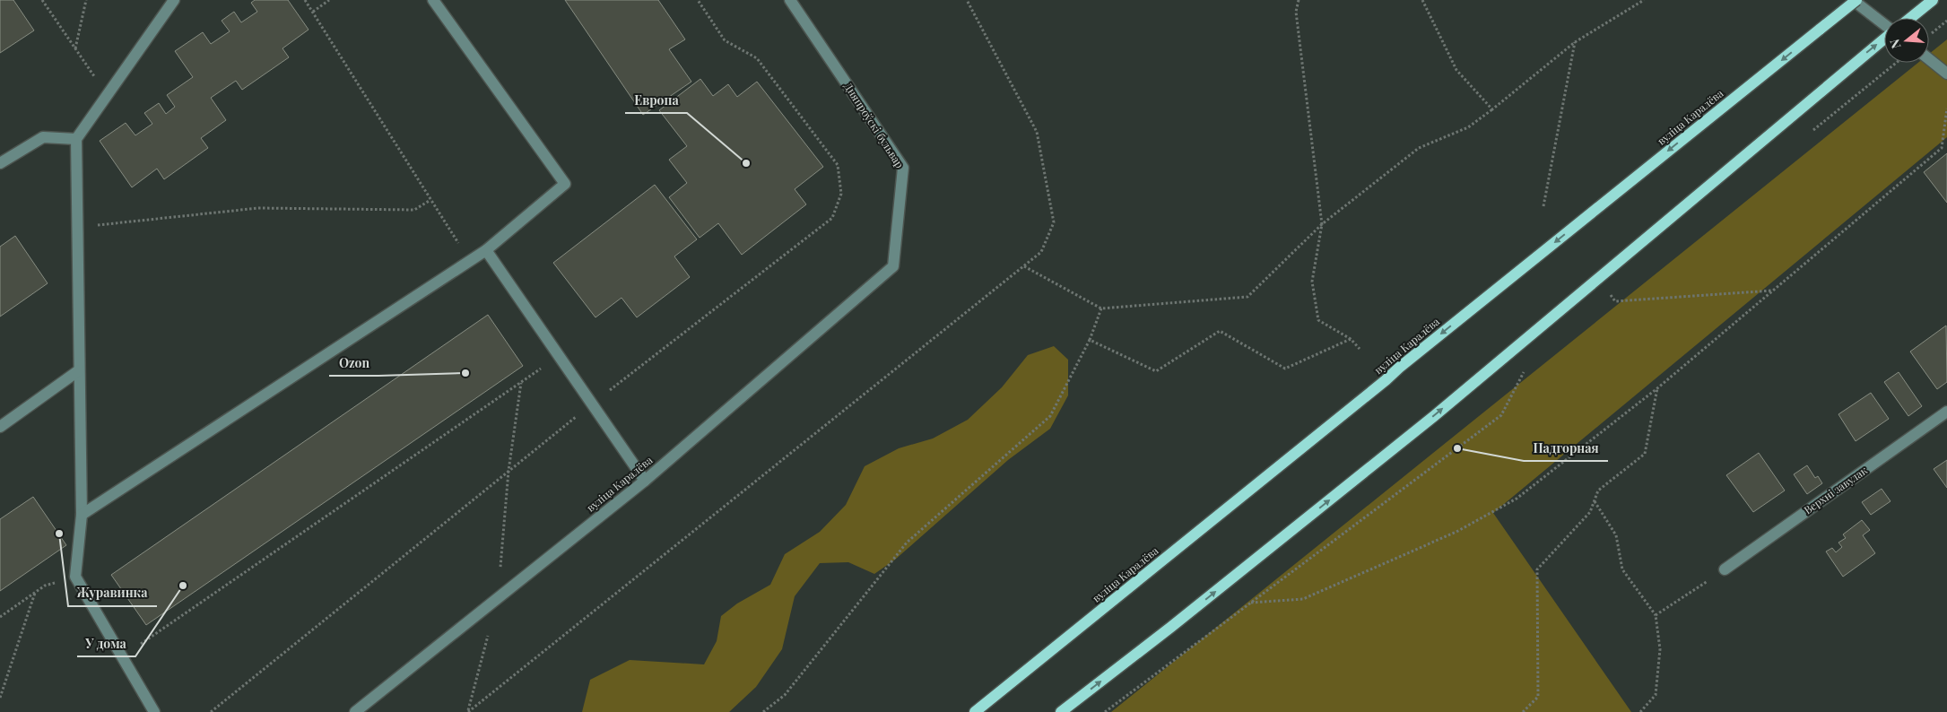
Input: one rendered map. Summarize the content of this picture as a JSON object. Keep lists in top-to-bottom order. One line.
{"streets":{"main road":["вуліца Каралёва"],"street":["Дняпроўскі бульвар","Верхні завулак"]},"crossings":[["вуліца Каралёва","Дняпроўскі бульвар"]],"one_way":["вуліца Каралёва"],"places":["Европа","Ozon","Падгорная","Журавинка","У дома"],"north":"left"}
